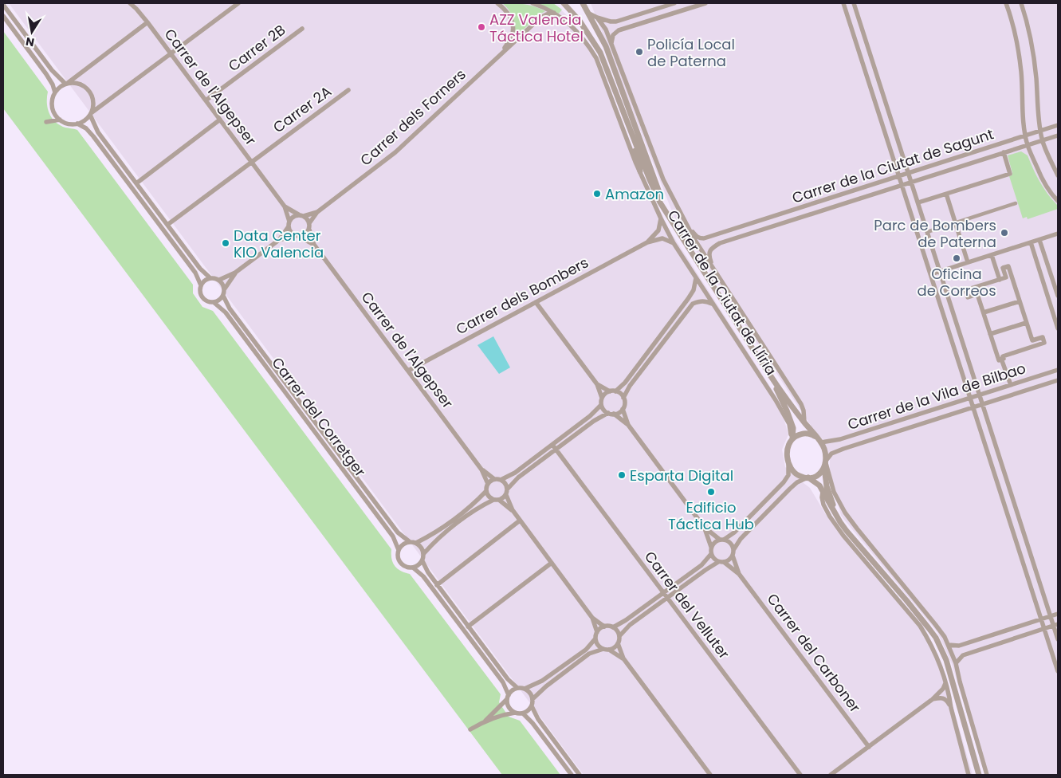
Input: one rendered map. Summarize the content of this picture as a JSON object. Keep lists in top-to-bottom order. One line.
{"streets":{"street":["Carrer 2B","Carrer de l'Algepser","Carrer 2A","Carrer dels Forners","Carrer de la Ciutat de Sagunt","Carrer de la Ciutat de Llíria","Carrer dels Bombers","Carrer de la Vila de Bilbao","Carrer del Corretger","Carrer del Velluter","Carrer del Carboner"]},"crossings":[["Carrer 2B","Carrer de l'Algepser"],["Carrer de l'Algepser","Carrer 2A"],["Carrer de l'Algepser","Carrer dels Bombers"],["Carrer dels Forners","Carrer de la Ciutat de Llíria"],["Carrer de la Ciutat de Sagunt","Carrer de la Ciutat de Llíria"],["Carrer de la Ciutat de Llíria","Carrer dels Bombers"],["Carrer de la Ciutat de Llíria","Carrer de la Vila de Bilbao"]],"places":["AZZ Valencia Táctica Hotel","Policía Local de Paterna","Amazon","Parc de Bombers de Paterna","Data Center KIO Valencia","Oficina de Correos","Esparta Digital","Edificio Táctica Hub"],"north":"bottom"}
